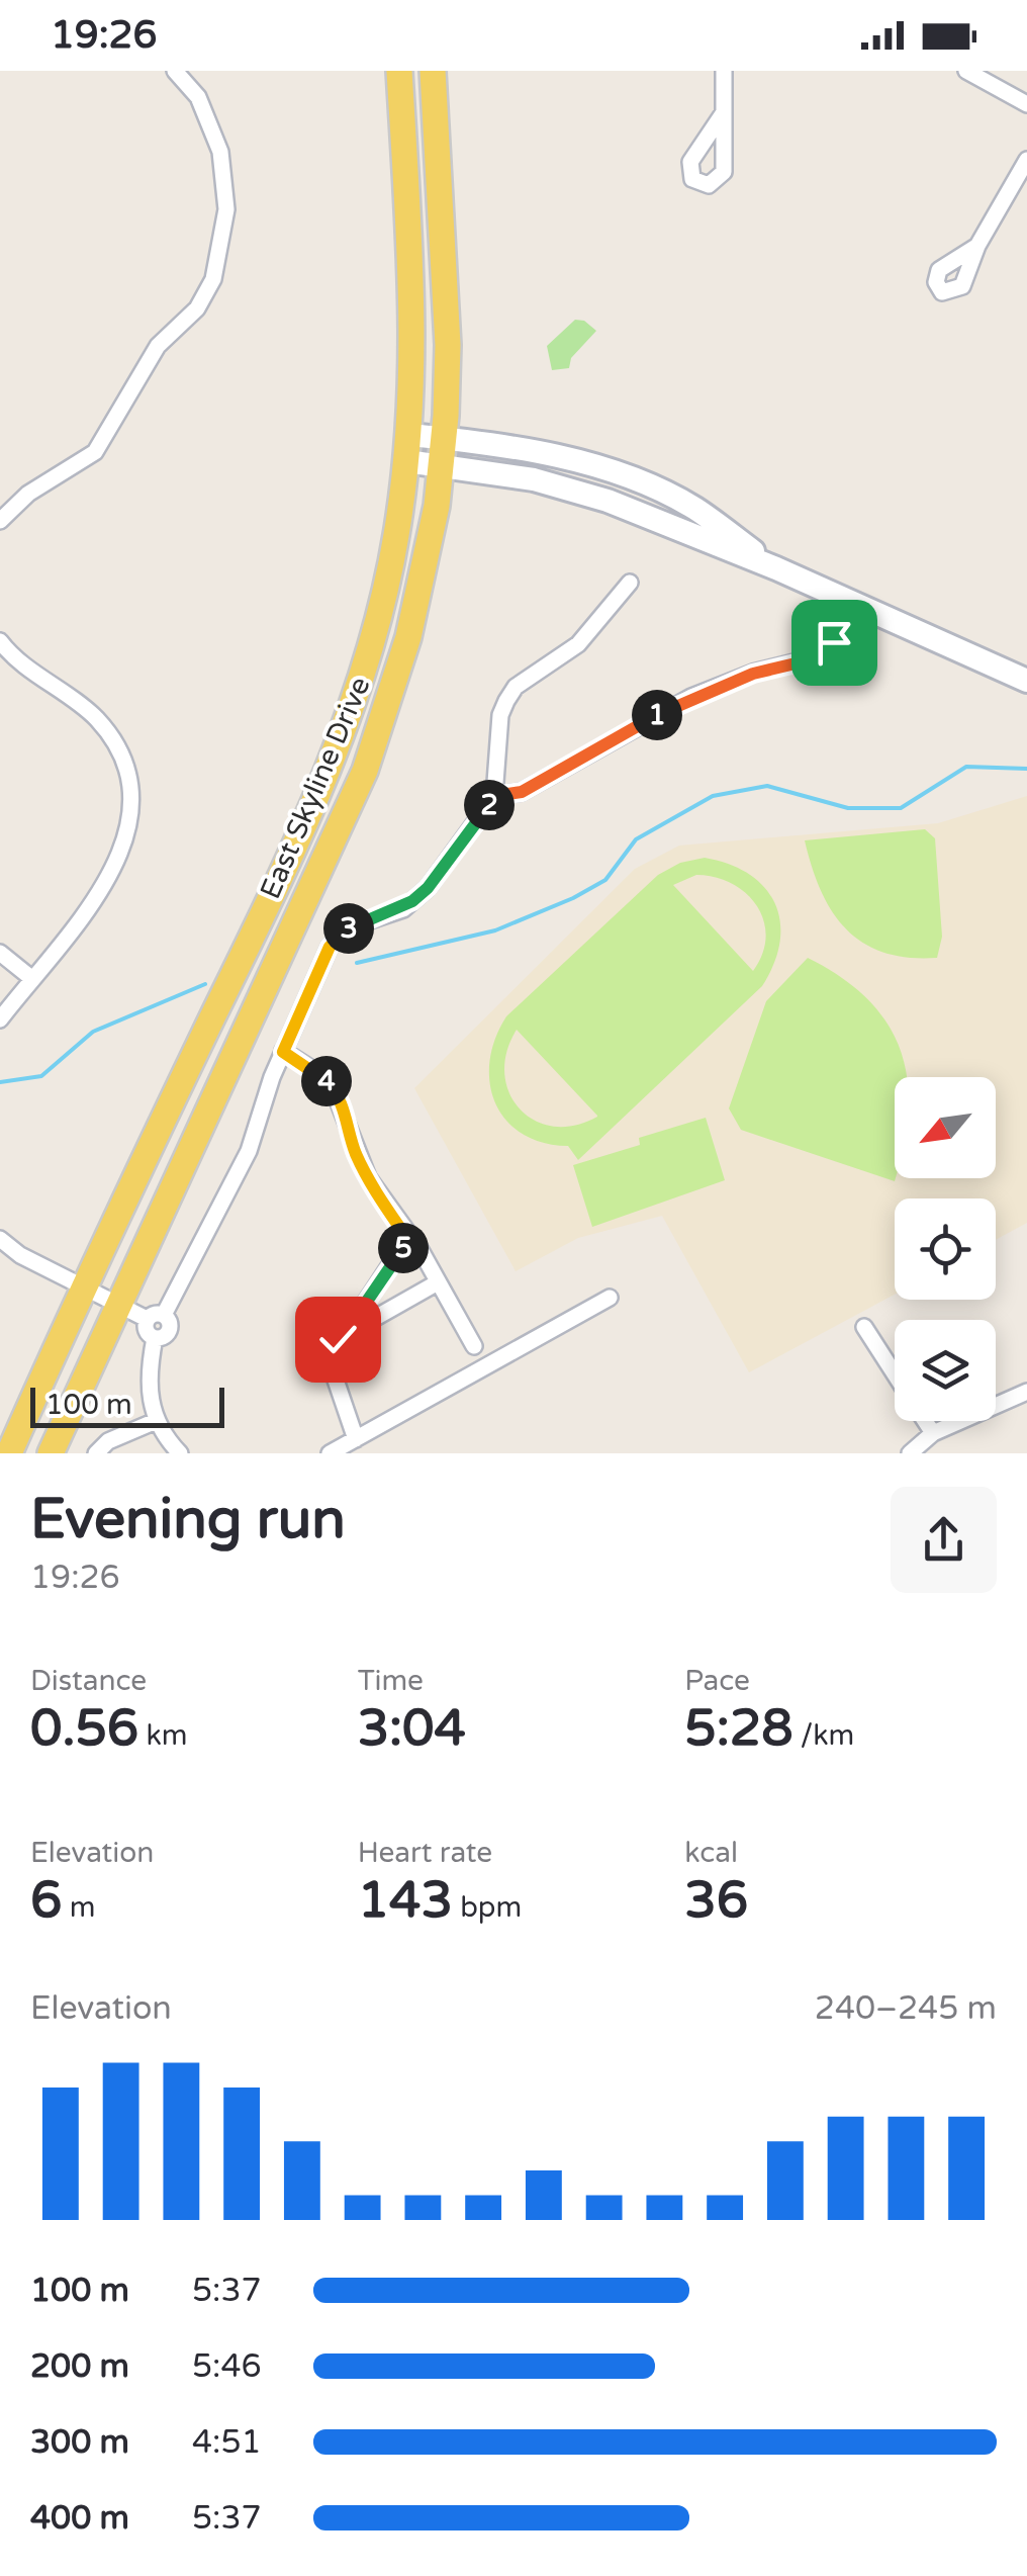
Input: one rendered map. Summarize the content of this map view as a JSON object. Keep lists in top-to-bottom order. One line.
{"streets":{"main road":["East Skyline Drive"]},"scale_bar":"100 m","north":"bottom left","page":{"status":"19:26","pins":["1","2","3","4","5"],"scale":"100 m","heading":["Evening run","19:26"],"stats":[["Distance","0.56 km"],["Time","3:04"],["Pace","5:28 /km"],["Elevation","6 m"],["Heart rate","143 bpm"],["kcal","36"]],"chart":["Elevation","240–245 m"],"list":[{"name":"100 m","note":"5:37"},{"name":"200 m","note":"5:46"},{"name":"300 m","note":"4:51"},{"name":"400 m","note":"5:37"}]}}
